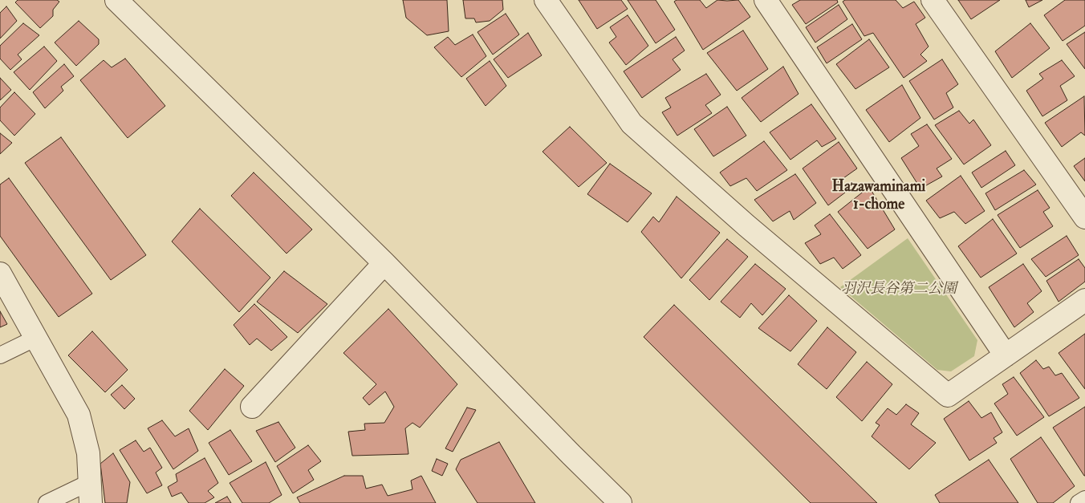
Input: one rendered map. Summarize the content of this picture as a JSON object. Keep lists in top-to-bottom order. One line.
{"districts":["Hazawaminami 1-chome"],"parks":["羽沢長谷第二公園"]}
